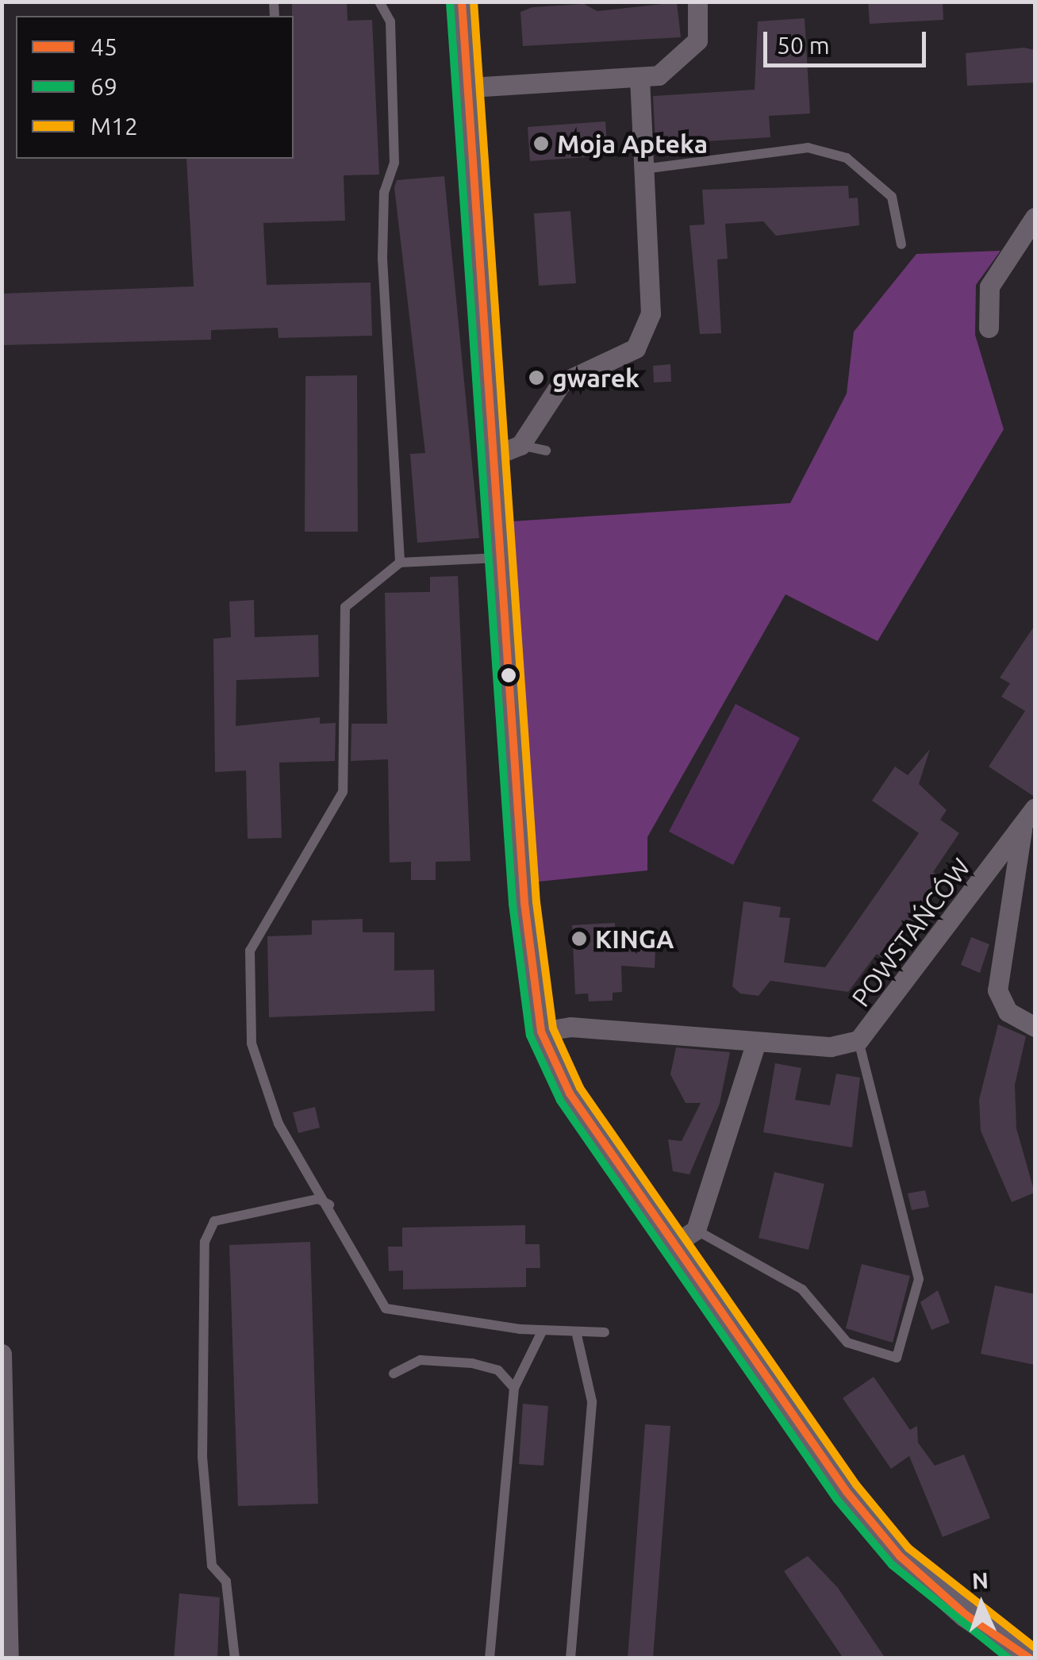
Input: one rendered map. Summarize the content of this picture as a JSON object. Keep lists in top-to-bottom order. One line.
{"streets":{"street":["POWSTAŃCÓW"]},"places":["Moja Apteka","gwarek","KINGA"],"lines":["transit line 45","transit line M12","transit line 69"],"legend":["45","69","M12"],"scale_bar":"50 m","north":"top"}
